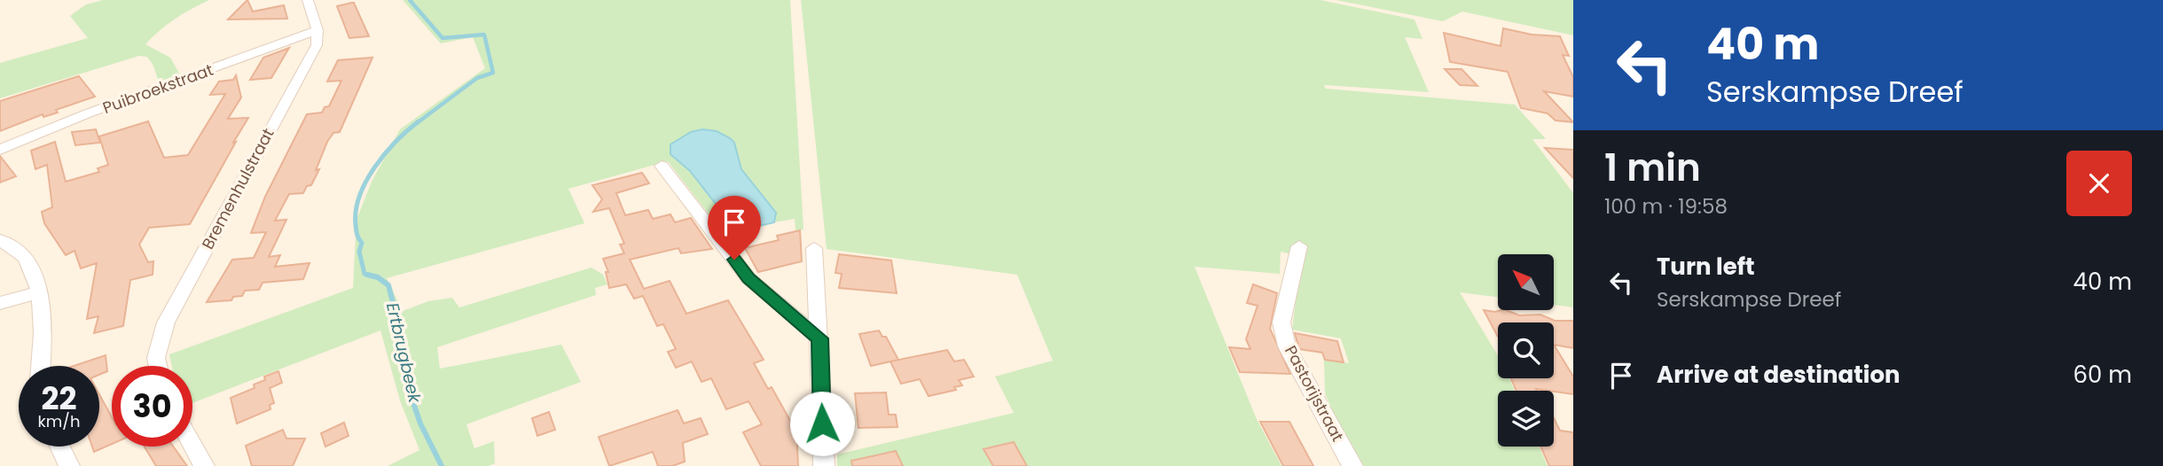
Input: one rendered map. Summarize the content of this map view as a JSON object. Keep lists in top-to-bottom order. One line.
{"streets":{"street":["Puibroekstraat","Bremenhulstraat","Pastorijstraat"]},"crossings":[["Puibroekstraat","Bremenhulstraat"]],"water":["Ertbrugbeek"],"north":"top left","page":{"turn":["40 m","Serskampse Dreef"],"heading":["1 min","100 m · 19:58"],"list":[{"name":"Turn left","note":"Serskampse Dreef","value":"40 m"},{"name":"Arrive at destination","value":"60 m"}],"speed":"22 km/h","limit":"30"}}
